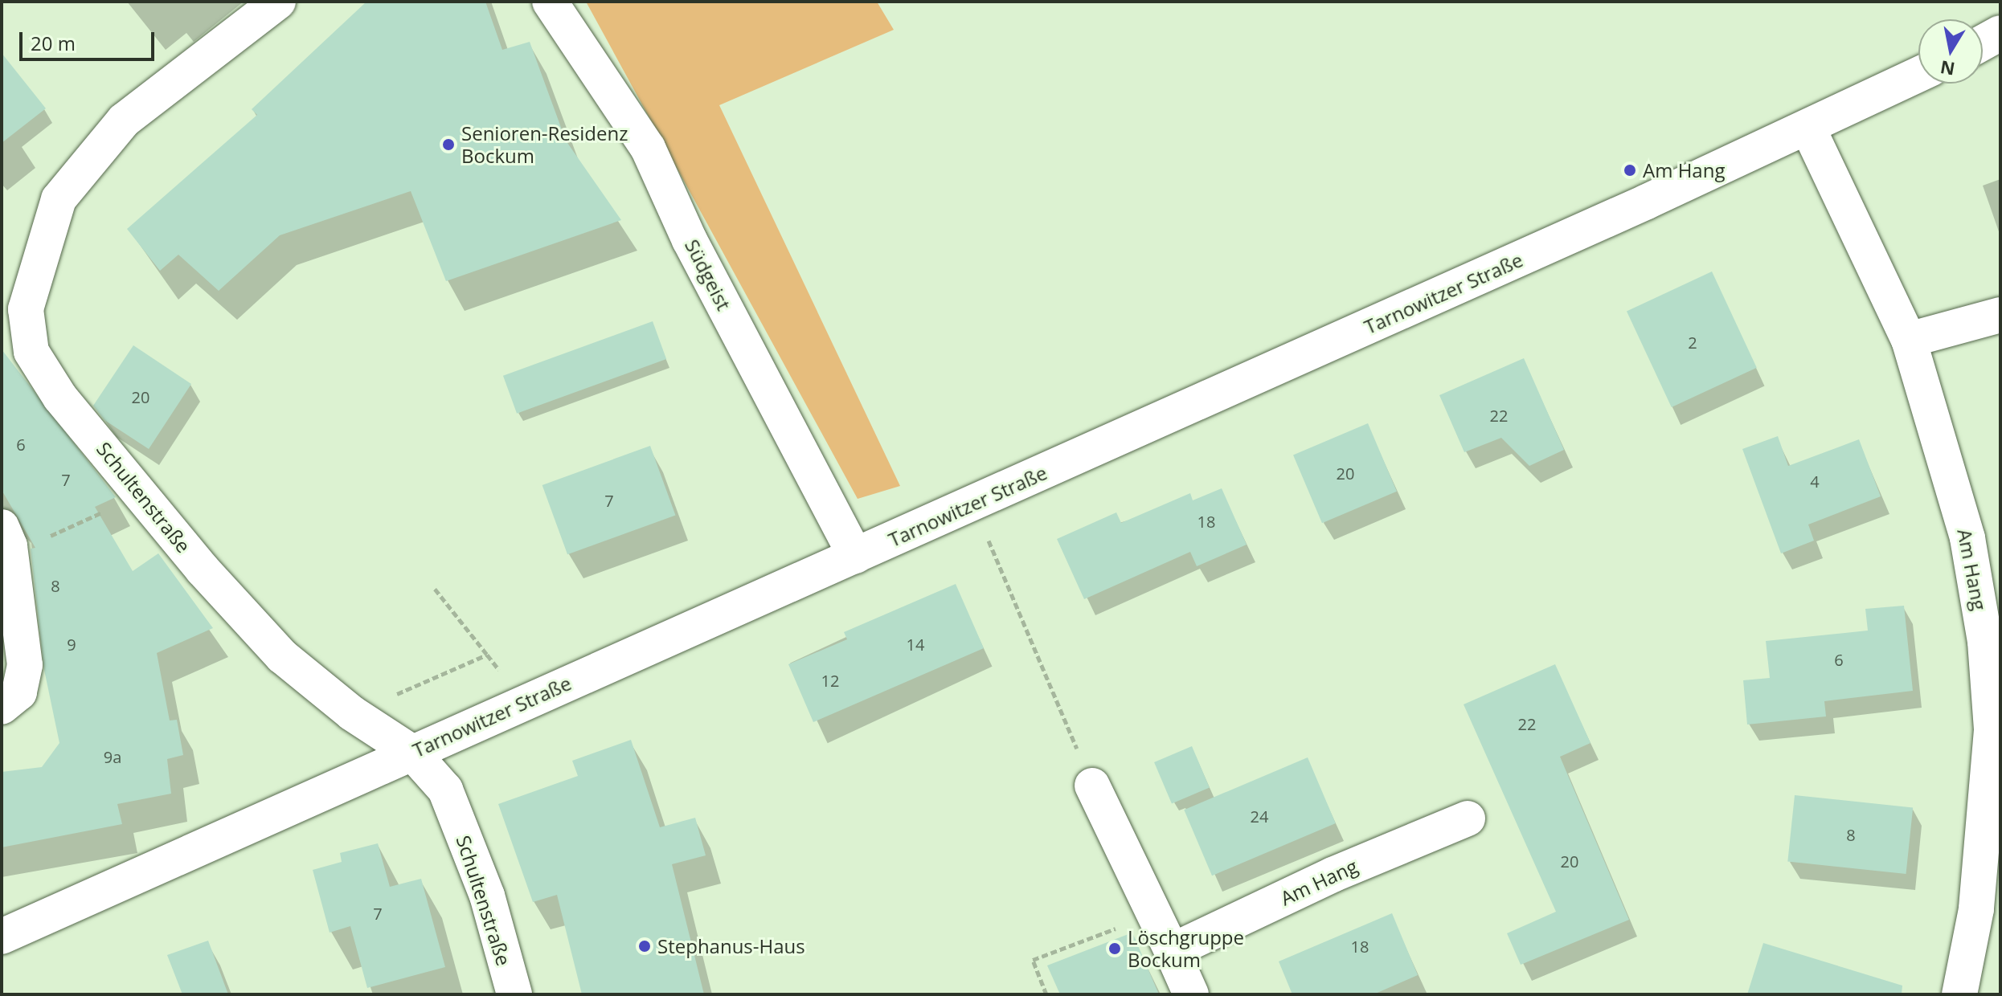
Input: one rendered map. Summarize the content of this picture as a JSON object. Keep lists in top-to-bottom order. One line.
{"streets":{"street":["Südgeist","Tarnowitzer Straße","Schultenstraße","Am Hang"]},"crossings":[["Südgeist","Tarnowitzer Straße"],["Tarnowitzer Straße","Schultenstraße"],["Tarnowitzer Straße","Am Hang"]],"places":["Senioren-Residenz Bockum","Am Hang","Stephanus-Haus","Löschgruppe Bockum"],"house_numbers":["2","20","22","6","20","7","4","7","18","8","9","14","6","12","22","9a","24","8","20","7","18"],"scale_bar":"20 m","north":"bottom"}
